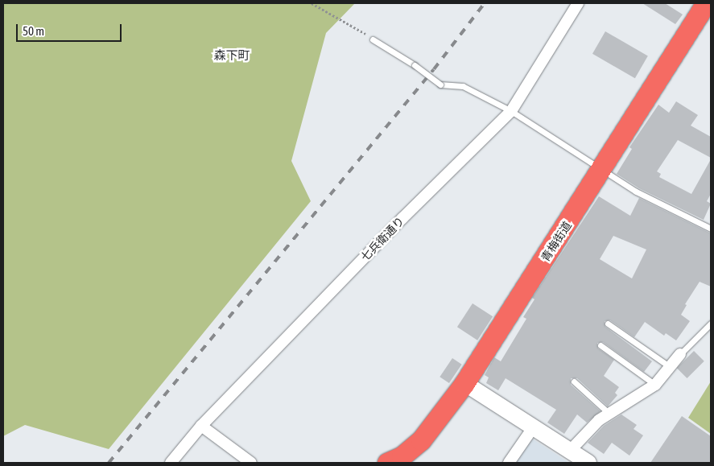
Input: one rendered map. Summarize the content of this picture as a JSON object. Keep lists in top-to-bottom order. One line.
{"streets":{"highway":["青梅街道"],"street":["七兵衛通り"]},"districts":["森下町"],"scale_bar":"50 m"}
